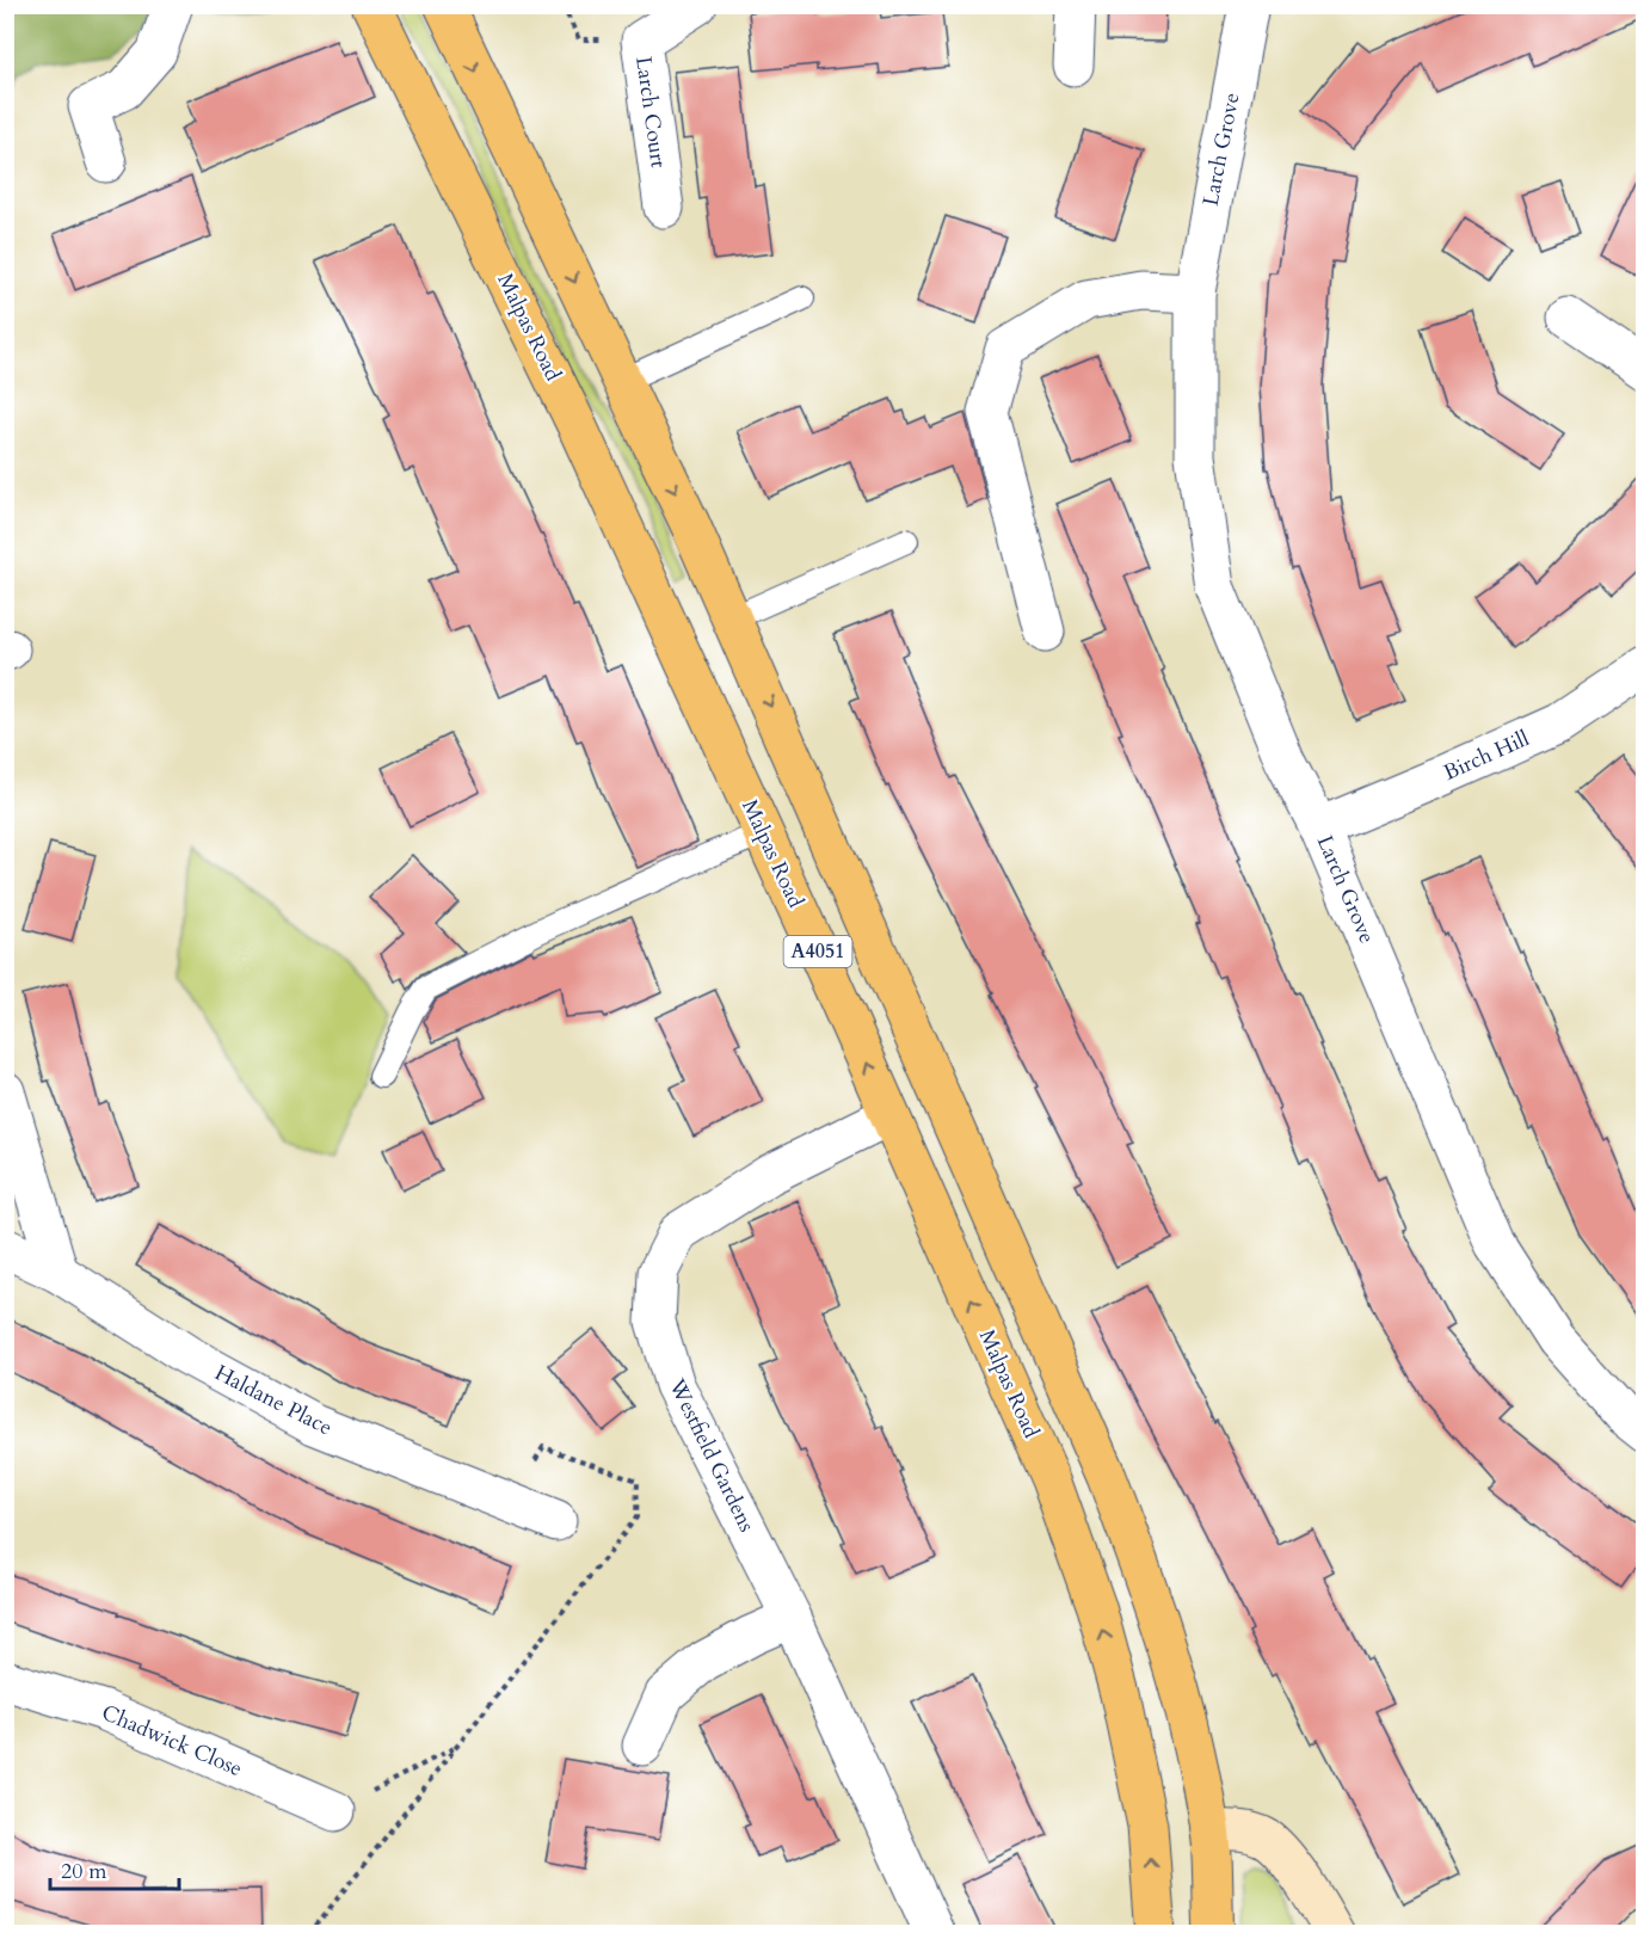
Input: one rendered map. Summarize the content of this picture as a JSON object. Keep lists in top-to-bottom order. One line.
{"streets":{"main road":["Malpas Road","A4051"],"street":["Larch Court","Larch Grove","Birch Hill","Haldane Place","Westfield Gardens","Chadwick Close"]},"crossings":[["Larch Grove","Birch Hill"],["Malpas Road","Westfield Gardens"]],"scale_bar":"20 m"}
